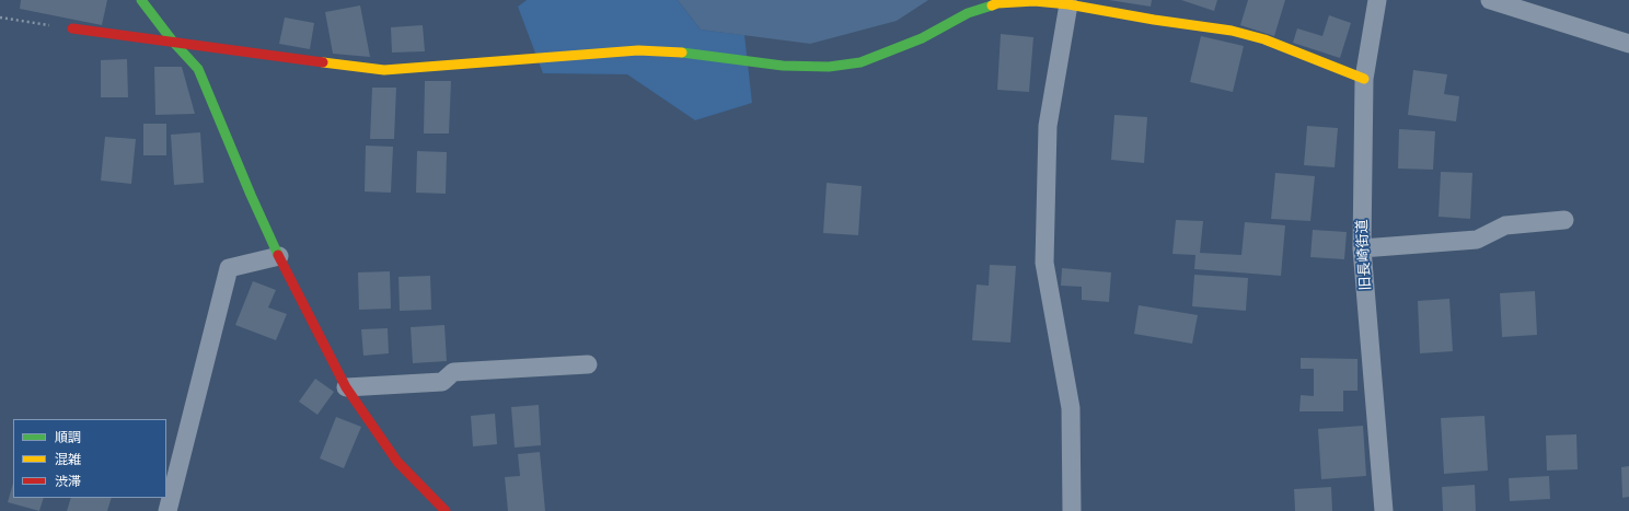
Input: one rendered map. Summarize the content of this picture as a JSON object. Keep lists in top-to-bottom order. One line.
{"streets":{"street":["旧長崎街道"]},"legend":["順調","混雑","渋滞"]}
